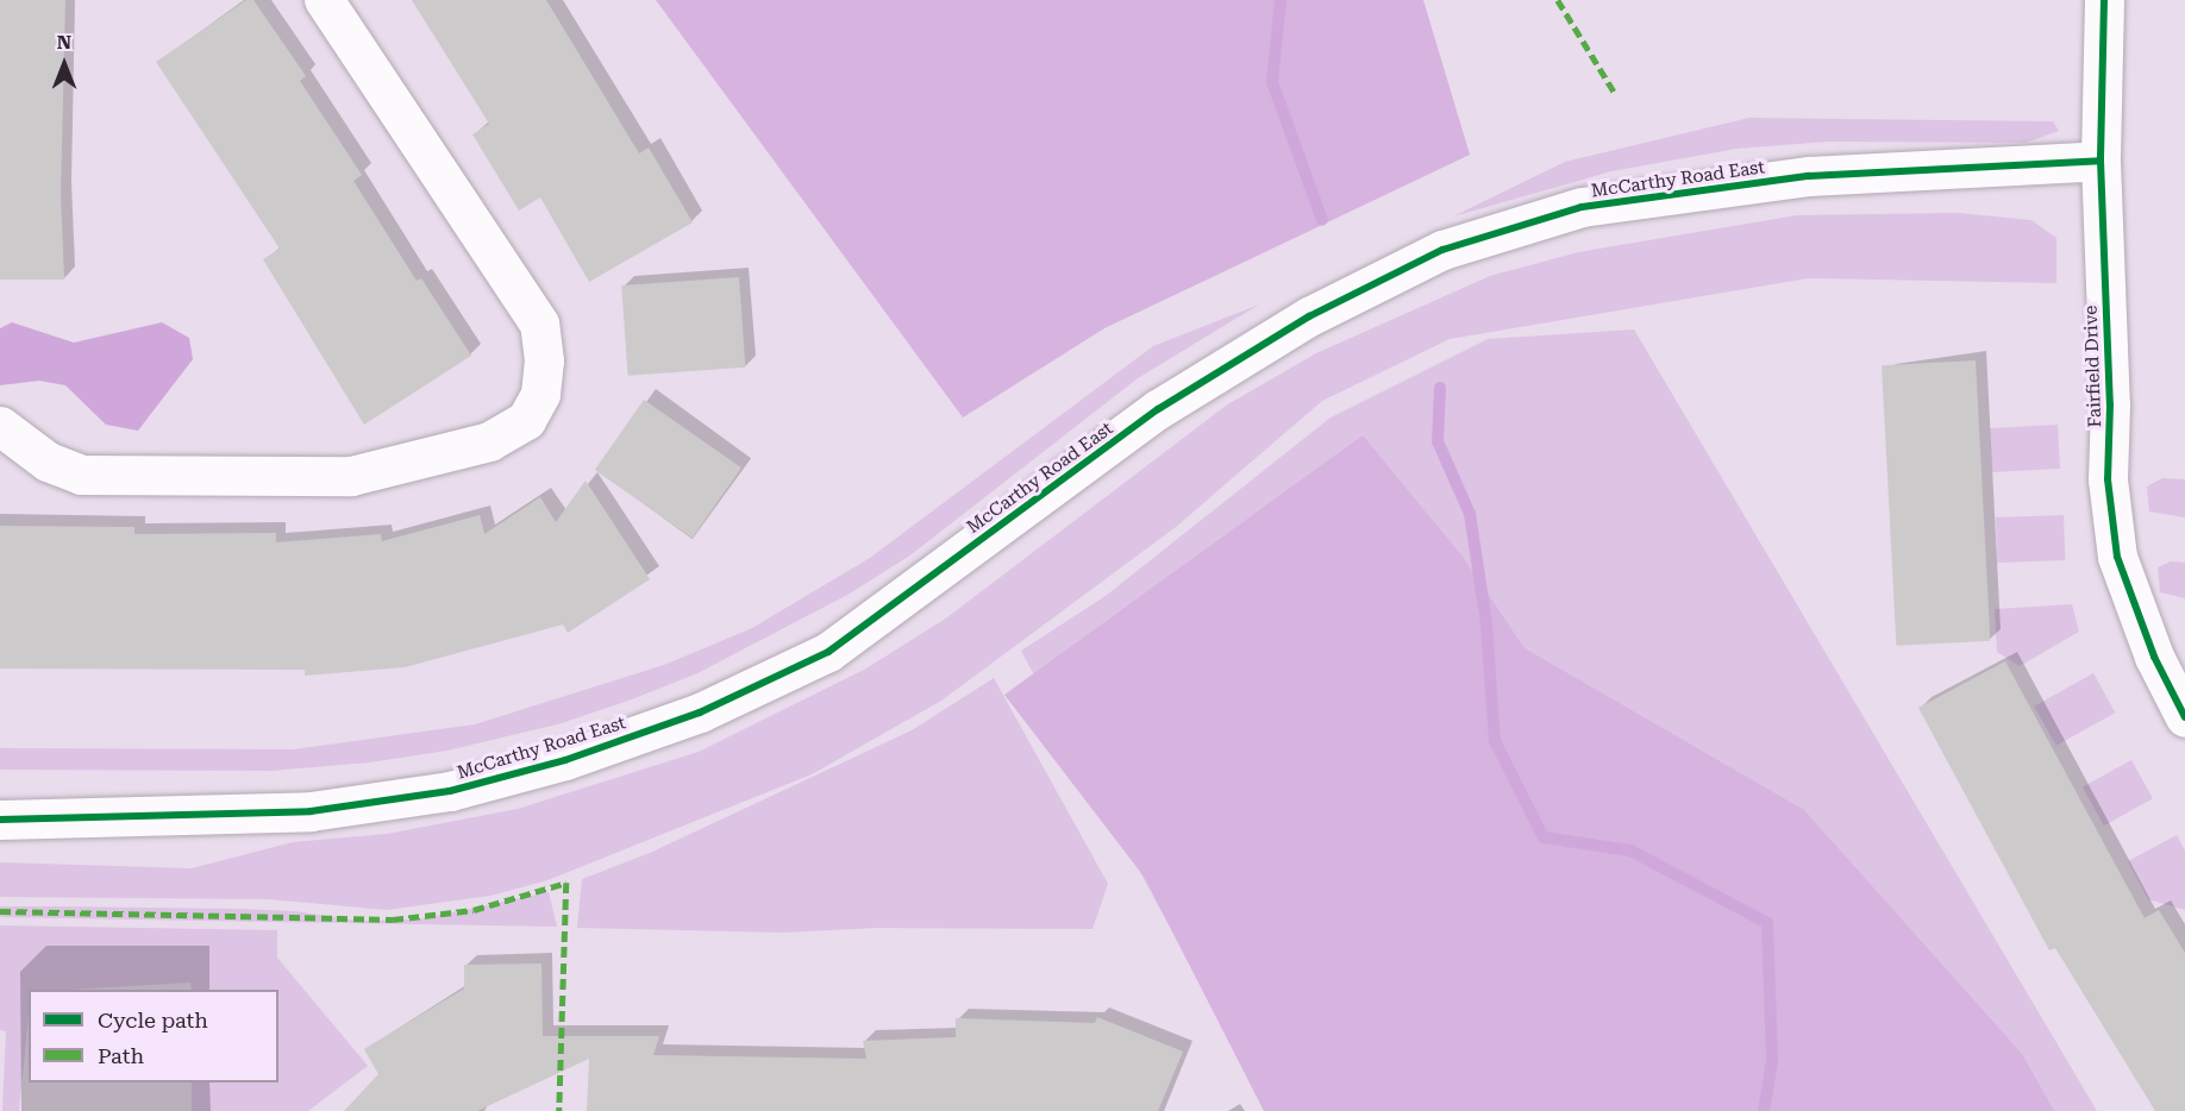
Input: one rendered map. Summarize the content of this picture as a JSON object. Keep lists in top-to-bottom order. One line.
{"streets":{"street":["McCarthy Road East","Fairfield Drive"]},"crossings":[["McCarthy Road East","Fairfield Drive"]],"legend":["Cycle path","Path"],"north":"top"}
